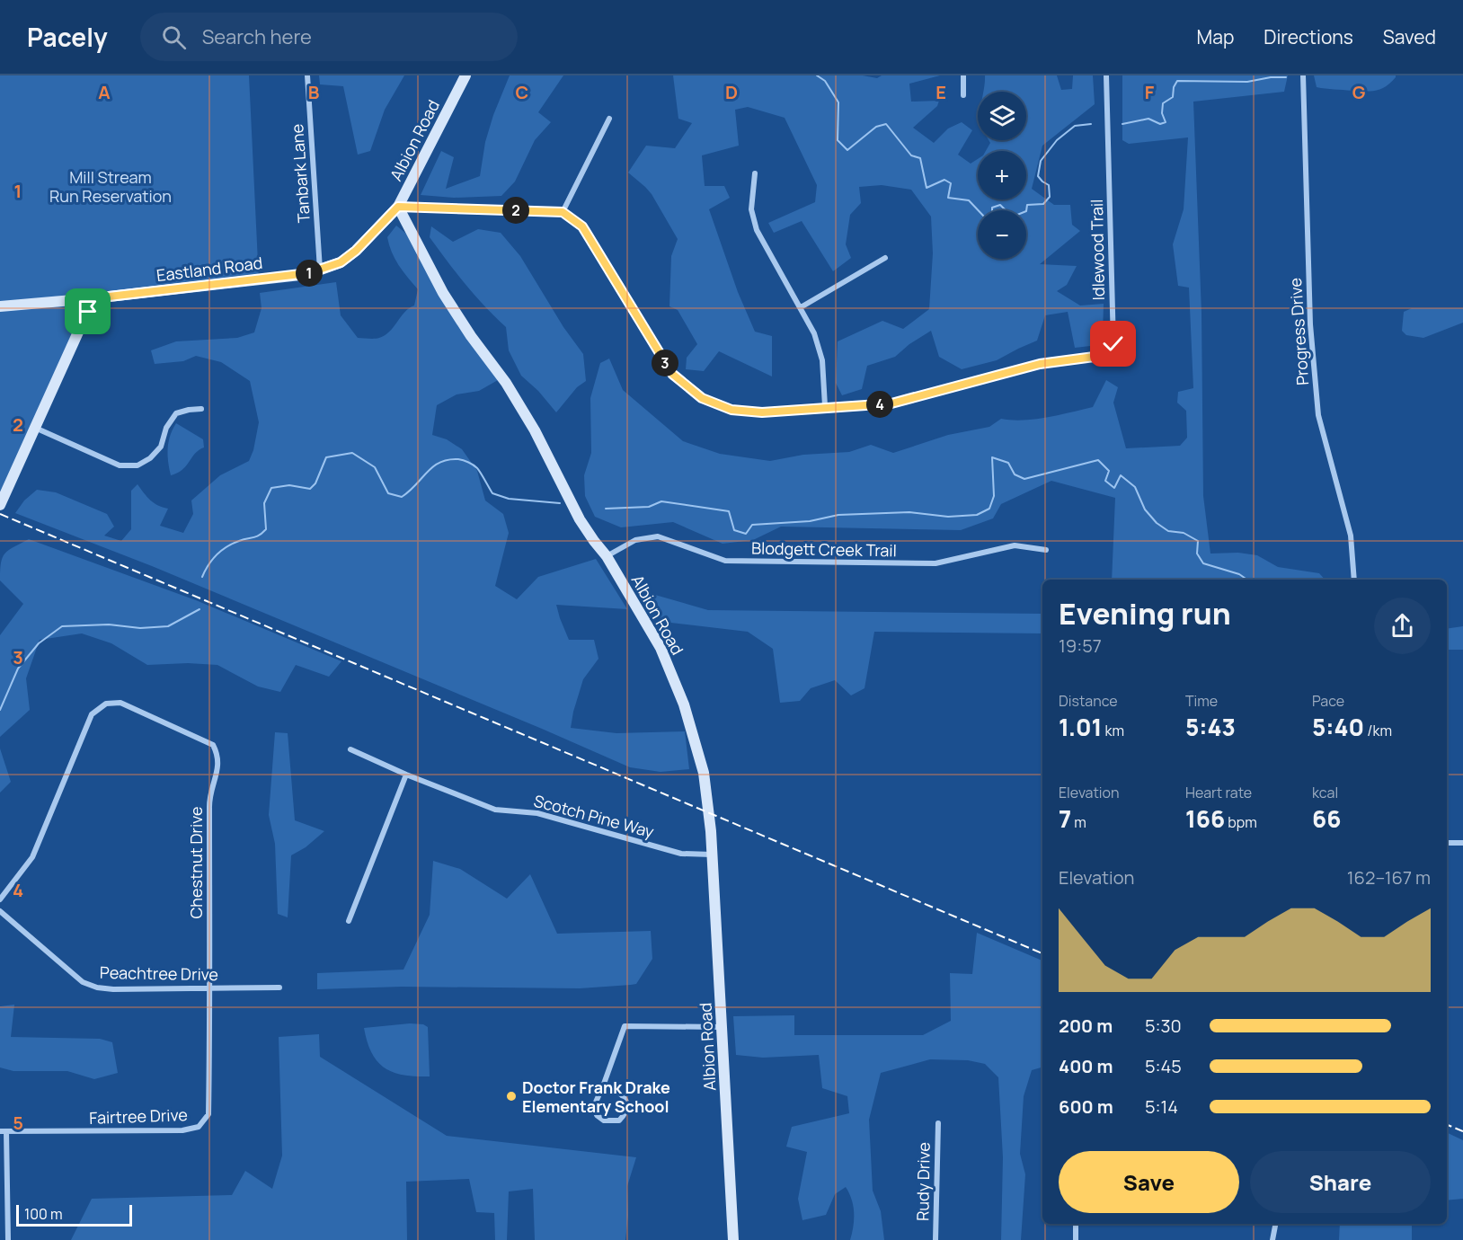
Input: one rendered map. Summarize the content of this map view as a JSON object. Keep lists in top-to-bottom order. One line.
{"streets":{"street":["Albion Road","Tanbark Lane","Idlewood Trail","Eastland Road","Progress Drive","Blodgett Creek Trail","Scotch Pine Way","Chestnut Drive","Peachtree Drive","Fairtree Drive","Rudy Drive"]},"crossings":[["Albion Road","Eastland Road"],["Albion Road","Blodgett Creek Trail"],["Albion Road","Scotch Pine Way"],["Tanbark Lane","Eastland Road"],["Chestnut Drive","Peachtree Drive"],["Chestnut Drive","Fairtree Drive"],["Peachtree Drive","Fairtree Drive"]],"parks":["Mill Stream Run Reservation"],"places":["Doctor Frank Drake Elementary School"],"scale_bar":"100 m","page":{"header":"Pacely","search":"Search here","nav":["Map","Directions","Saved"],"map_buttons":["+","−"],"pins":["2","1","3","4"],"heading":["Evening run","19:57"],"stats":[["Distance","1.01 km"],["Time","5:43"],["Pace","5:40 /km"],["Elevation","7 m"],["Heart rate","166 bpm"],["kcal","66"]],"chart":["Elevation","162–167 m"],"list":[{"name":"200 m","note":"5:30"},{"name":"400 m","note":"5:45"},{"name":"600 m","note":"5:14"}],"buttons":["Save","Share"],"scale":"100 m"},"grid":{"columns":["A","B","C","D","E","F","G"],"rows":["1","2","3","4","5"]}}
